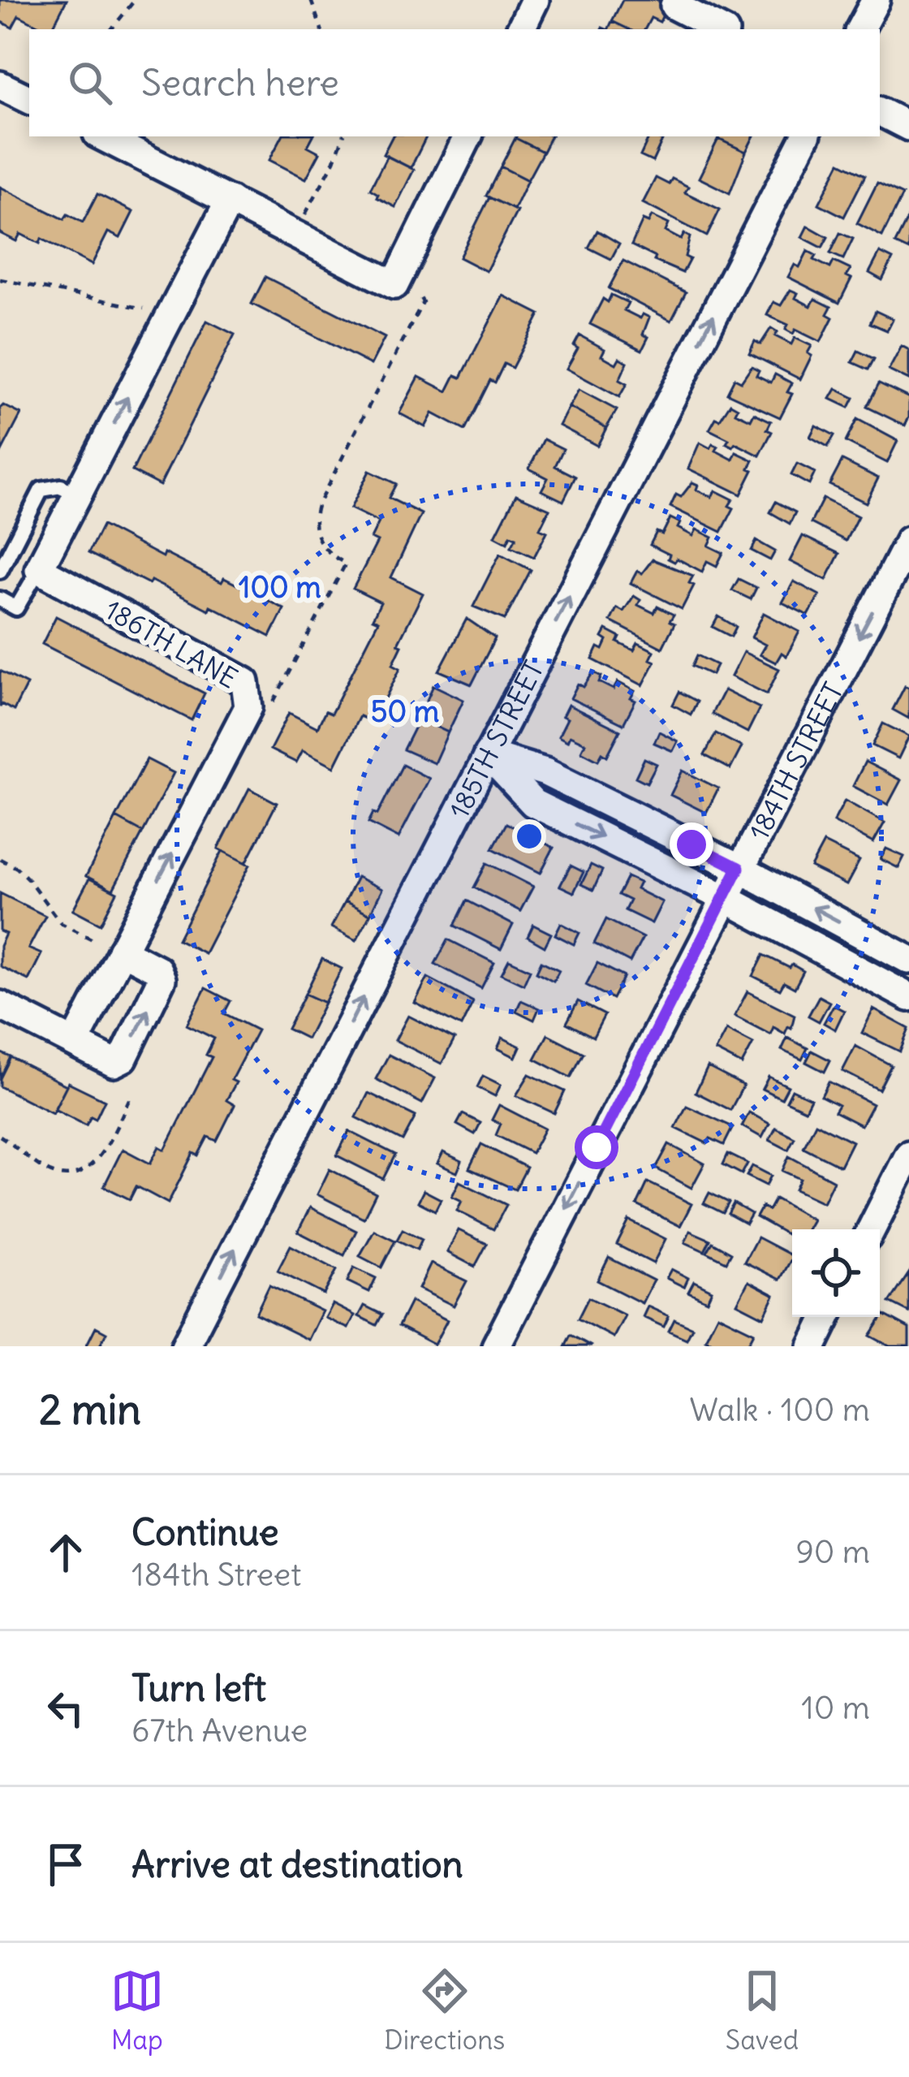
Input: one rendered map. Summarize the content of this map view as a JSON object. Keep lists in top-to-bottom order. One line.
{"streets":{"street":["186TH LANE","185TH STREET","184TH STREET"]},"one_way":["185TH STREET","184TH STREET"],"page":{"search":"Search here","heading":["2 min","Walk · 100 m"],"list":[["Continue","184th Street","90 m"],["Turn left","67th Avenue","10 m"],"Arrive at destination"],"nav":["Map","Directions","Saved"]},"rings":["100 m","50 m"]}
